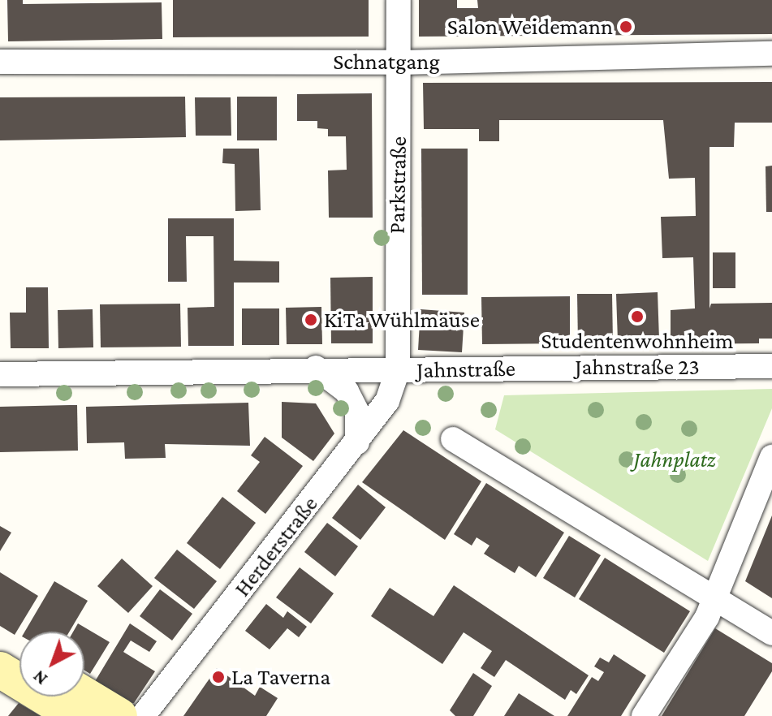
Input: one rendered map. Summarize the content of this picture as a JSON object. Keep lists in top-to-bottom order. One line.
{"streets":{"street":["Schnatgang","Parkstraße","Jahnstraße","Herderstraße"]},"crossings":[["Schnatgang","Parkstraße"],["Parkstraße","Jahnstraße"],["Parkstraße","Herderstraße"],["Jahnstraße","Herderstraße"]],"parks":["Jahnplatz"],"places":["Salon Weidemann","Studentenwohnheim Jahnstraße 23","KiTa Wühlmäuse","La Taverna"],"north":"bottom left"}
